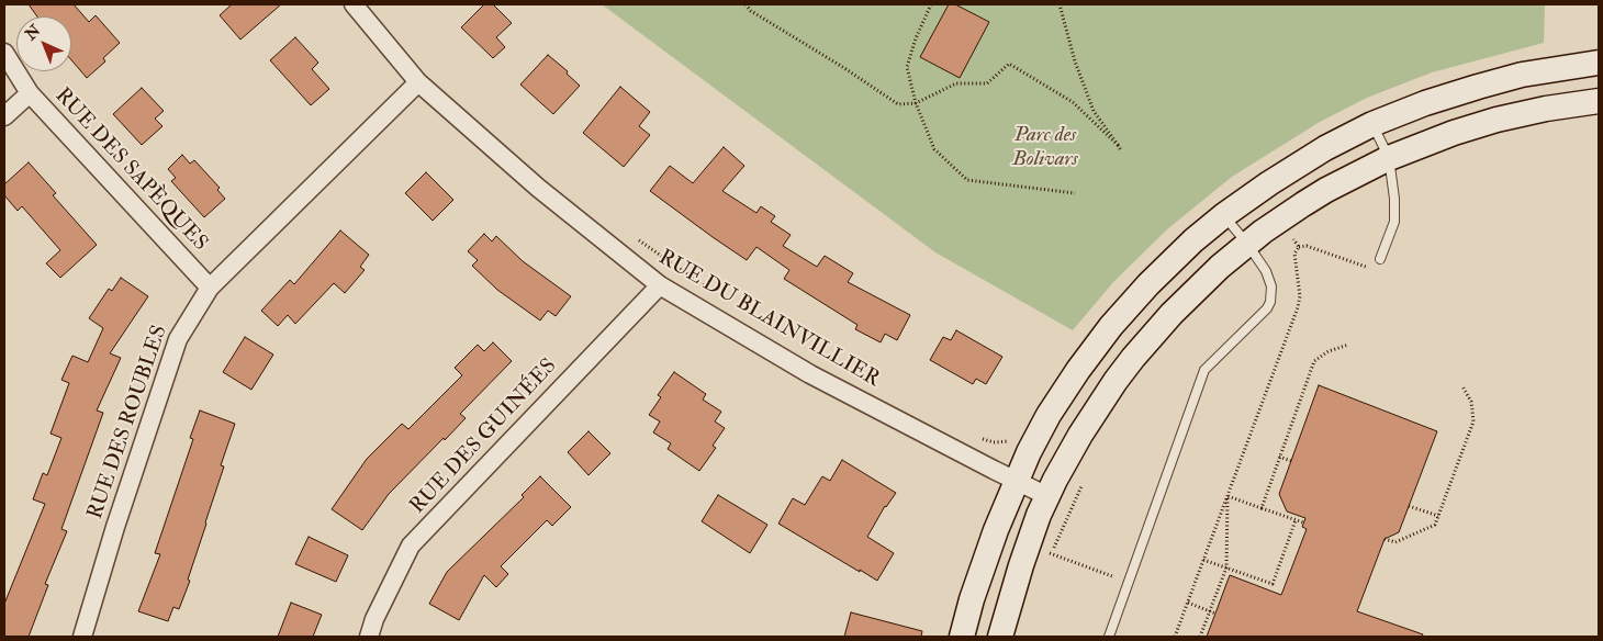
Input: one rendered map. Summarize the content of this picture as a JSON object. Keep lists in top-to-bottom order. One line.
{"streets":{"street":["RUE DES SAPÈQUES","RUE DU BLAINVILLIER","RUE DES ROUBLES","RUE DES GUINÉES"]},"crossings":[["RUE DES SAPÈQUES","RUE DES ROUBLES"],["RUE DU BLAINVILLIER","RUE DES ROUBLES"],["RUE DU BLAINVILLIER","RUE DES GUINÉES"]],"parks":["Parc des Bolivars"],"north":"top left"}
